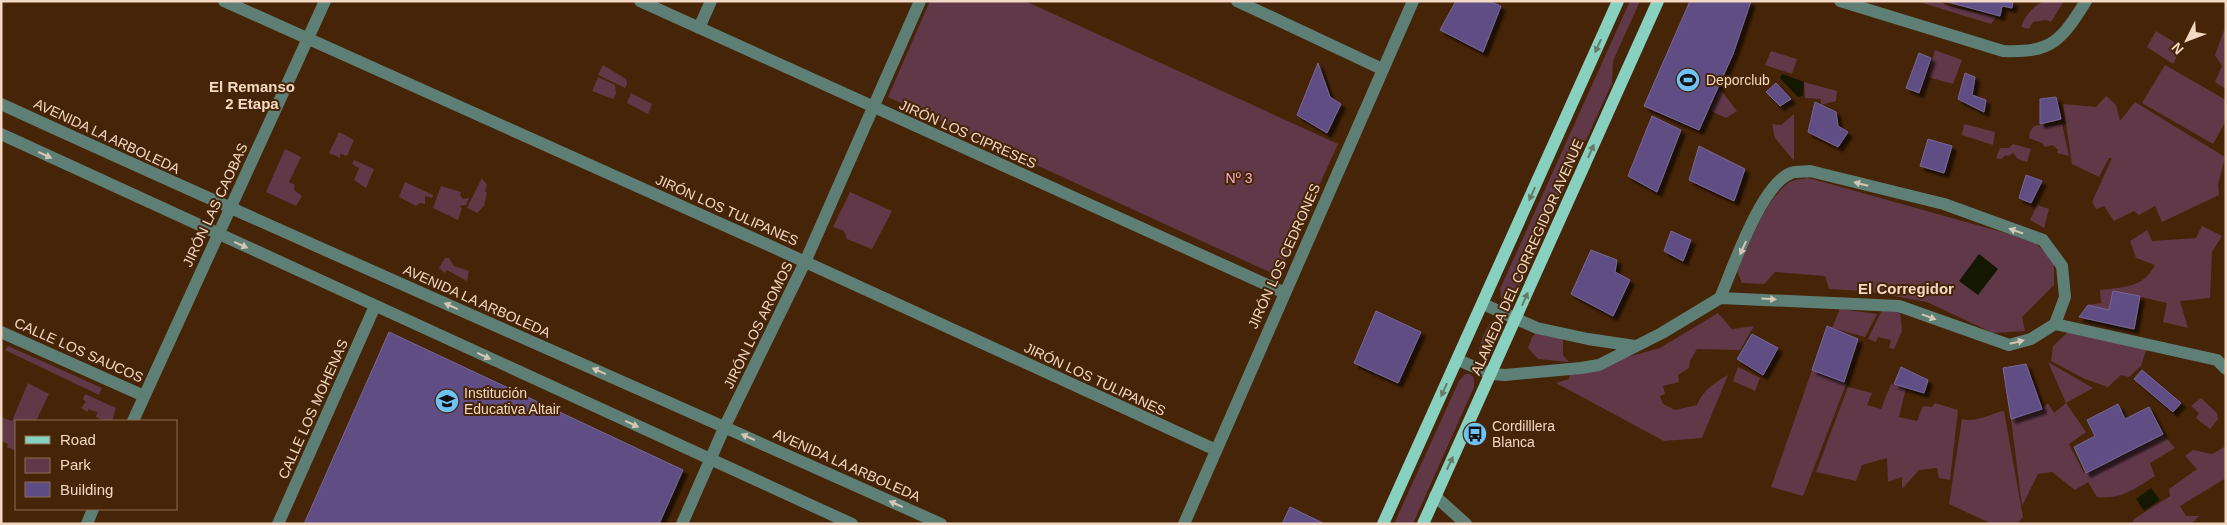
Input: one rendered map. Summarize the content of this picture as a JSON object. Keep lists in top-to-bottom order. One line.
{"streets":{"main road":["ALAMEDA DEL CORREGIDOR AVENUE"],"street":["JIRÓN LOS CIPRESES","AVENIDA LA ARBOLEDA","JIRÓN LAS CAOBAS","JIRÓN LOS TULIPANES","JIRÓN LOS CEDRONES","JIRÓN LOS AROMOS","CALLE LOS SAUCOS","CALLE LOS MOHENAS"]},"crossings":[["JIRÓN LOS CIPRESES","JIRÓN LOS CEDRONES"],["JIRÓN LOS CIPRESES","JIRÓN LOS AROMOS"],["AVENIDA LA ARBOLEDA","JIRÓN LAS CAOBAS"],["AVENIDA LA ARBOLEDA","JIRÓN LOS AROMOS"],["JIRÓN LAS CAOBAS","JIRÓN LOS TULIPANES"],["JIRÓN LAS CAOBAS","CALLE LOS SAUCOS"],["JIRÓN LOS TULIPANES","JIRÓN LOS CEDRONES"],["JIRÓN LOS TULIPANES","JIRÓN LOS AROMOS"]],"districts":["El Remanso 2 Etapa","El Corregidor"],"parks":["Nº 3"],"places":{"sports":["Deporclub"],"school or university":["Institución Educativa Altair"],"bus stop":["Cordilllera Blanca"]},"legend":["Road","Park","Building"],"north":"bottom left"}
